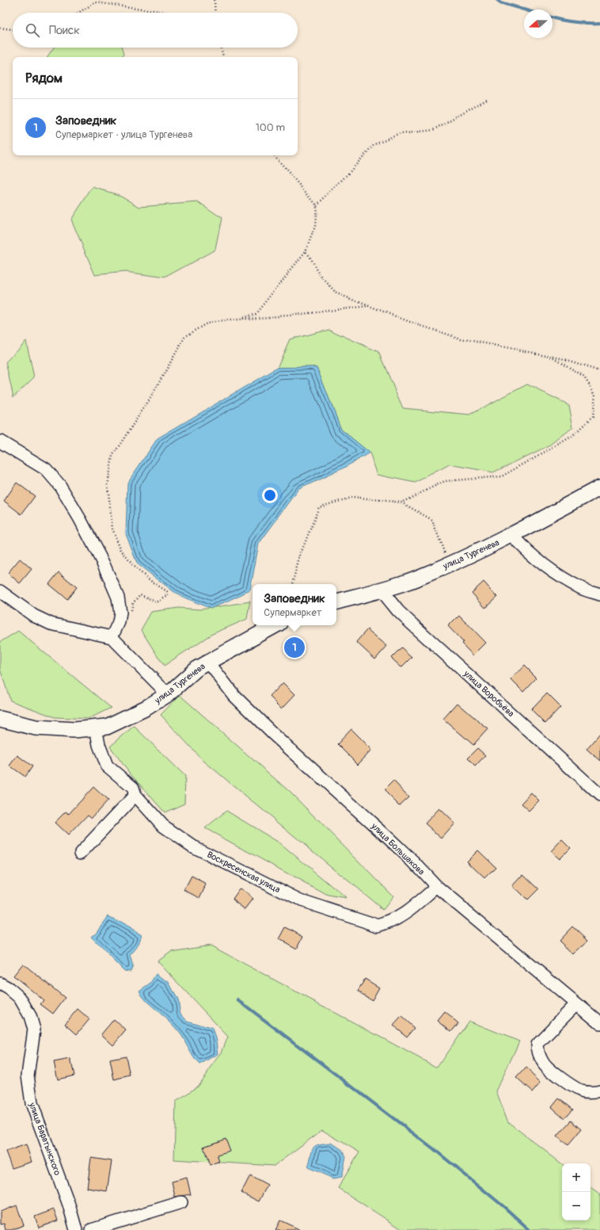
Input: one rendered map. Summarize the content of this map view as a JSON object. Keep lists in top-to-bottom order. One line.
{"streets":{"street":["улица Тургенева","улица Воробьёва","улица Большакова","Воскресенская улица","улица Баратынского"]},"crossings":[["улица Тургенева","улица Воробьёва"],["улица Тургенева","улица Большакова"],["улица Тургенева","Воскресенская улица"],["улица Большакова","Воскресенская улица"]],"north":"left","page":{"search":"Поиск","heading":"Рядом","list":[{"mark":"1","name":"Заповедник","note":"Супермаркет · улица Тургенева","value":"100 m"}],"popup":["Заповедник","Супермаркет"],"pins":"1","map_buttons":["+","−"]}}
